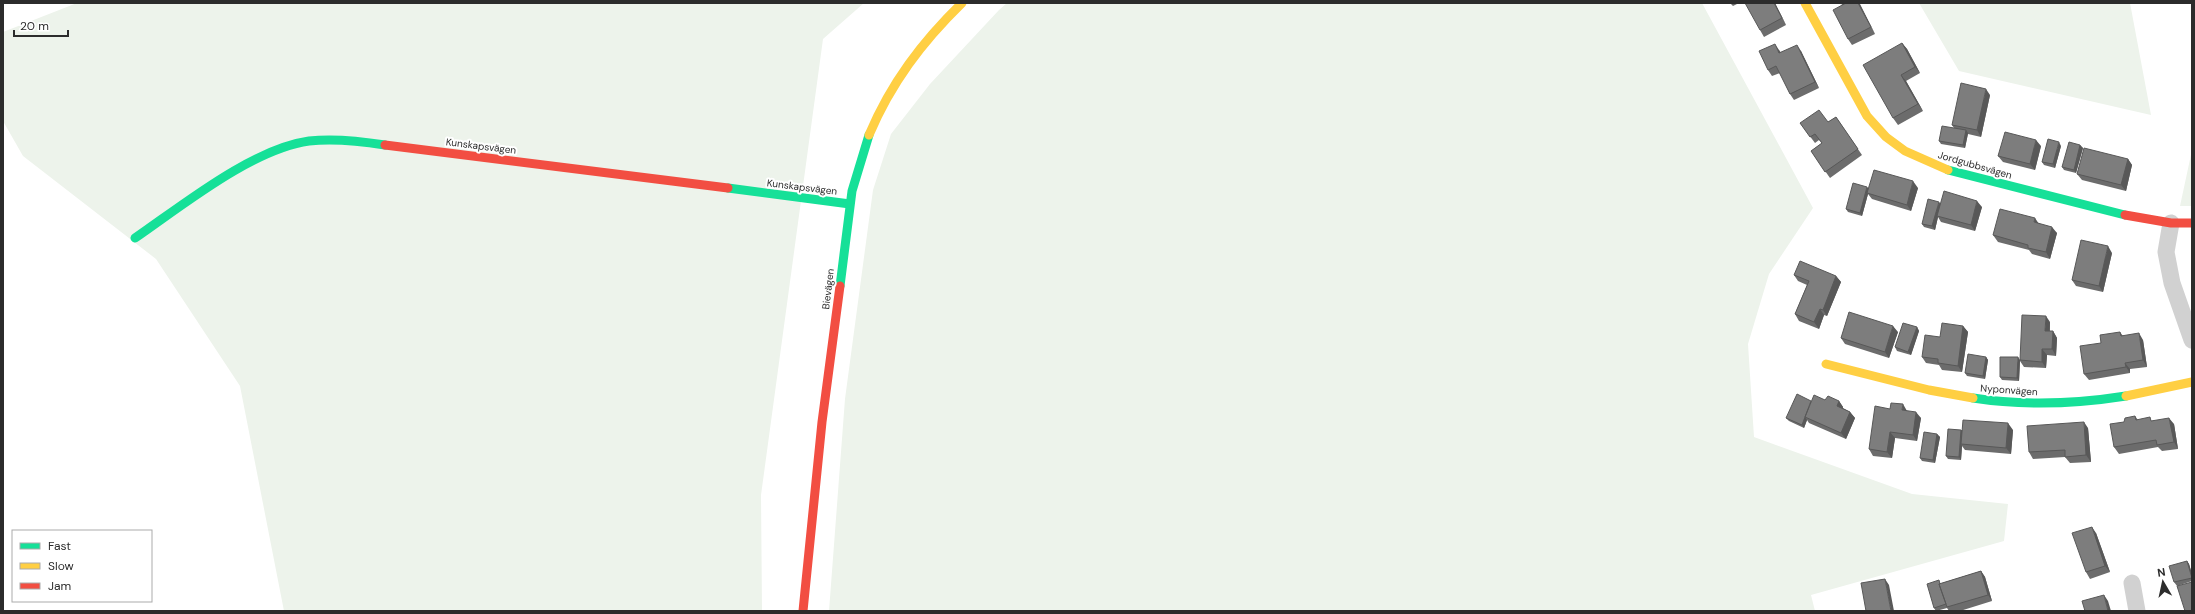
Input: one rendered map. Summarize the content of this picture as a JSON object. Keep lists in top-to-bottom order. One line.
{"streets":{"street":["Kunskapsvägen","Jordgubbsvägen","Bievägen","Nyponvägen"]},"crossings":[["Kunskapsvägen","Bievägen"]],"legend":["Fast","Slow","Jam"],"scale_bar":"20 m","north":"top"}
